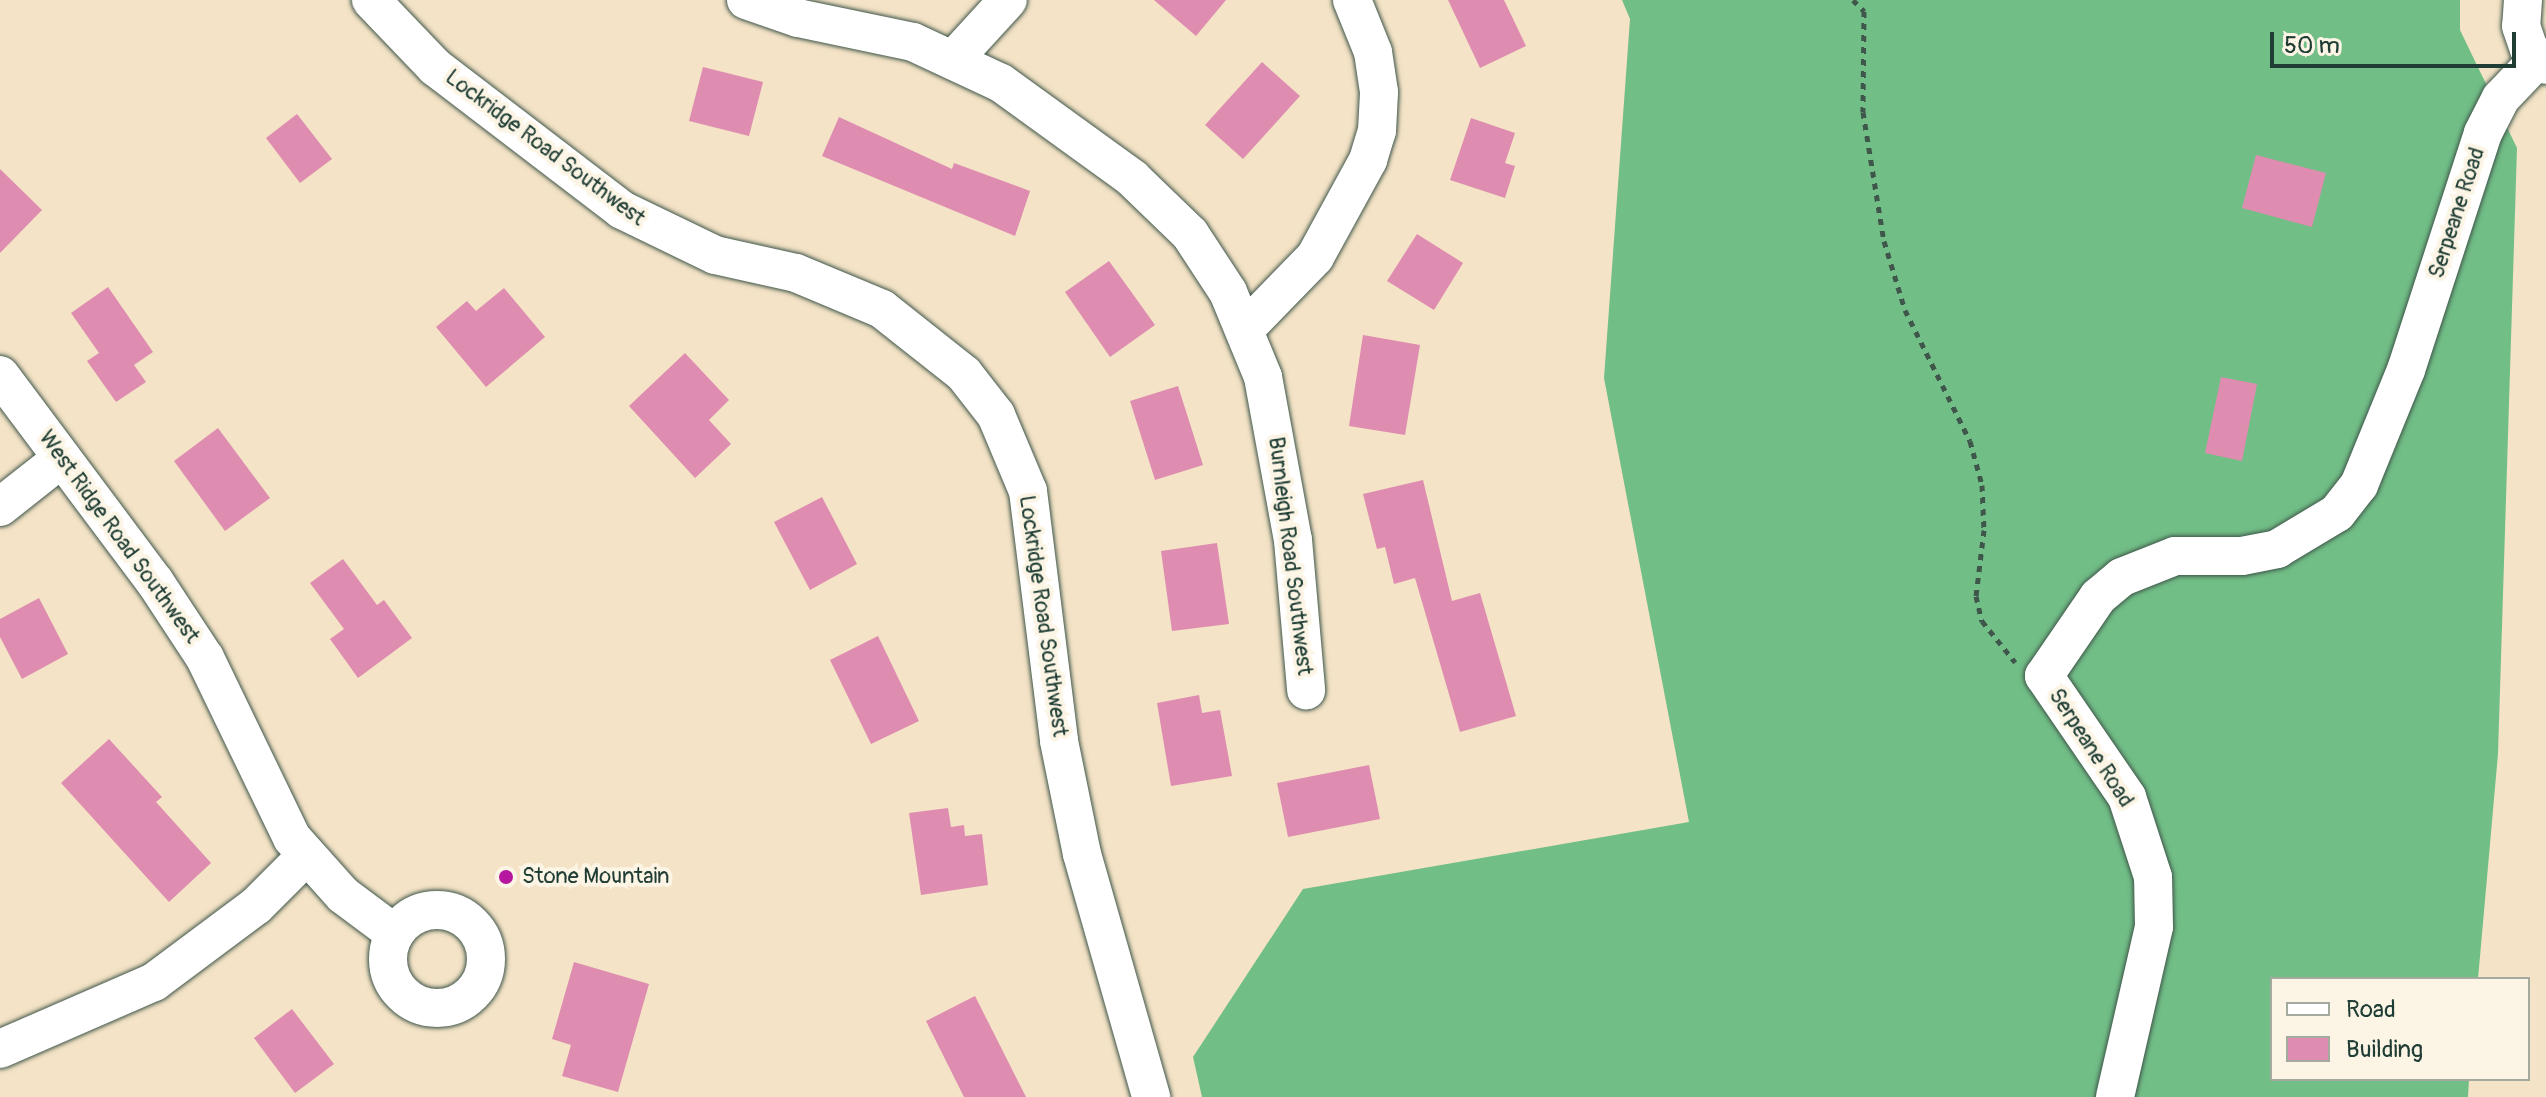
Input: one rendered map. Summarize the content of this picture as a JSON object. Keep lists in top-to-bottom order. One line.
{"streets":{"street":["Lockridge Road Southwest","Serpeane Road","West Ridge Road Southwest","Burnleigh Road Southwest"]},"places":["Stone Mountain"],"legend":["Road","Building"],"scale_bar":"50 m"}
